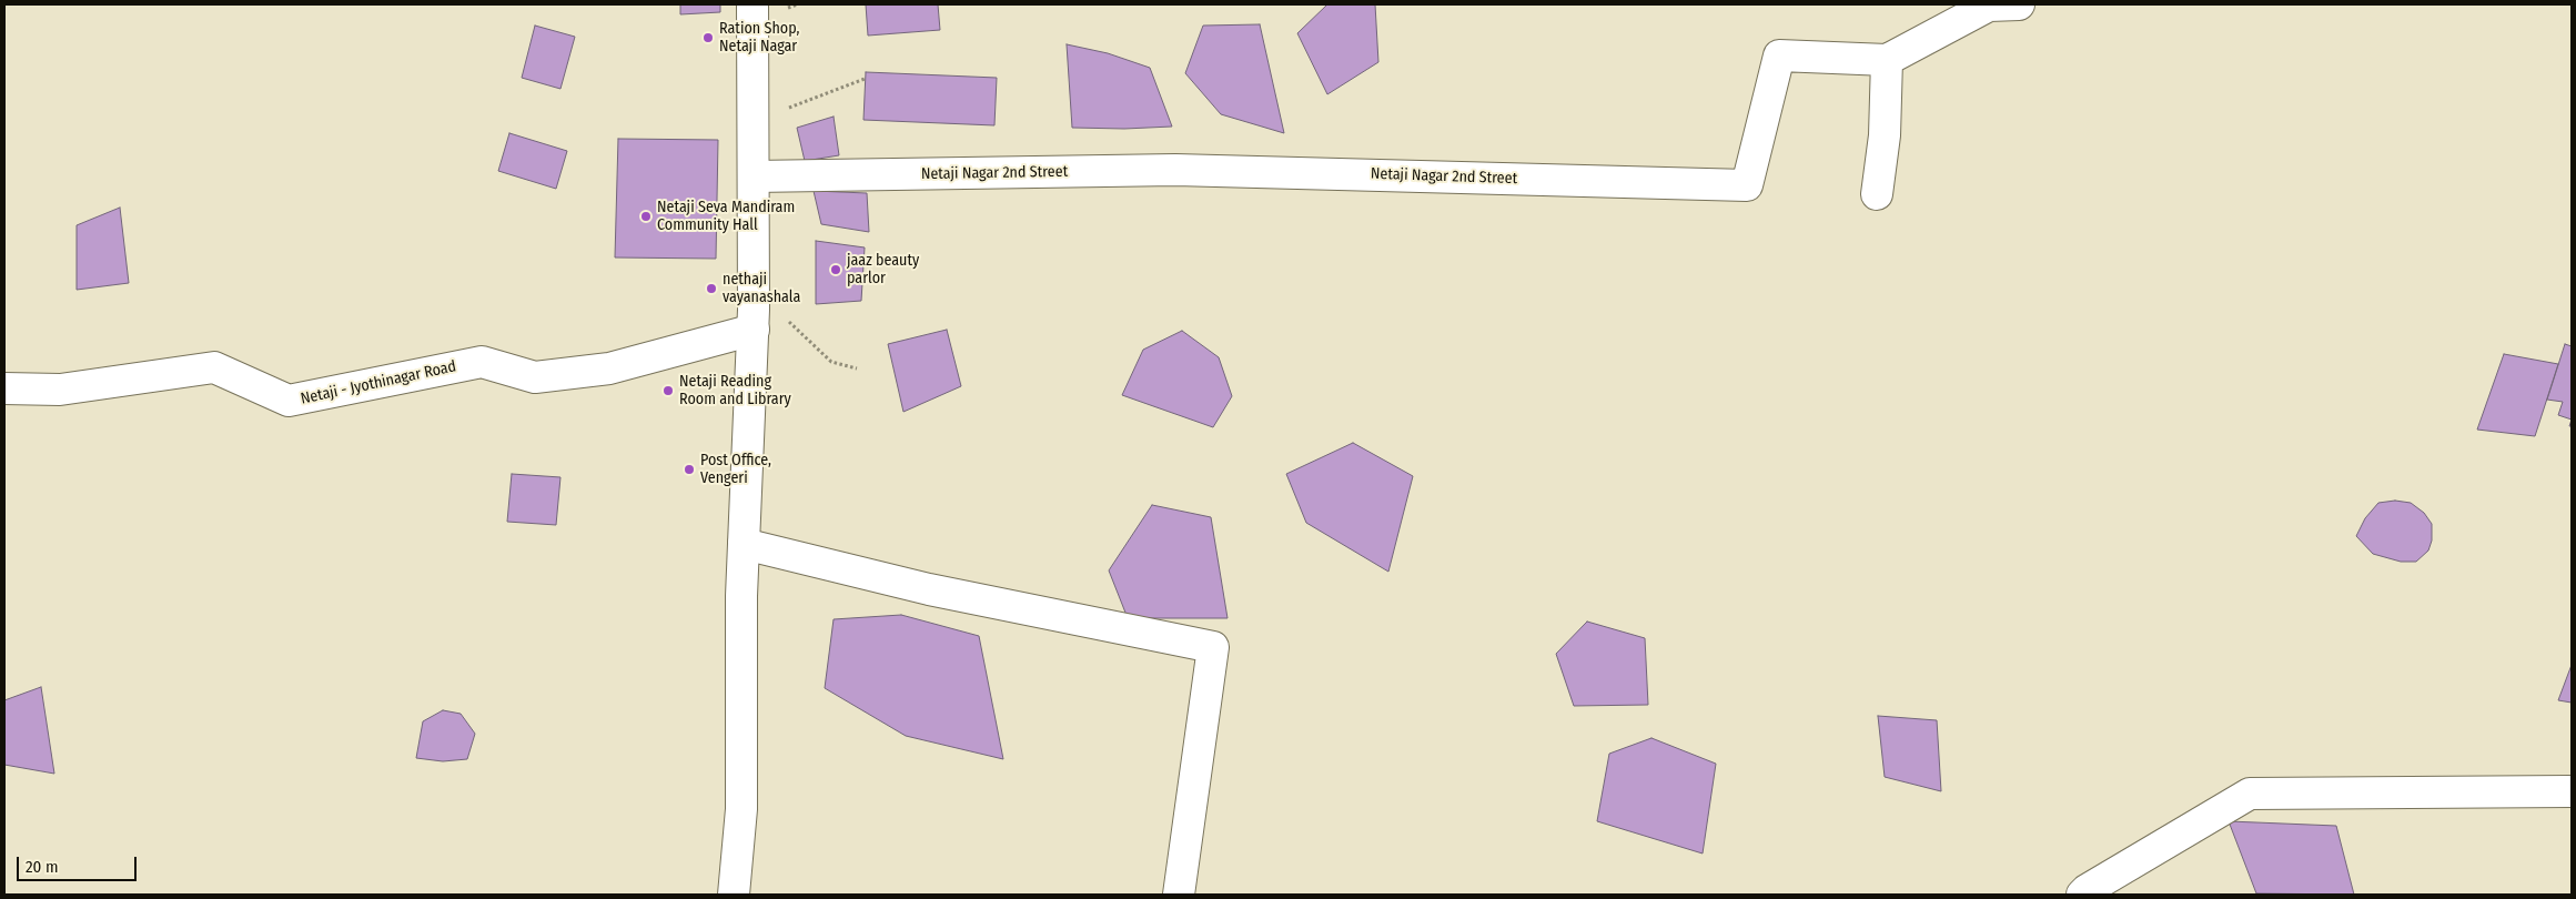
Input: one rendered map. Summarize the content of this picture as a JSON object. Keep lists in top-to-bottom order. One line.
{"streets":{"street":["Netaji Nagar 2nd Street","Netaji - Jyothinagar Road"]},"places":["Ration Shop, Netaji Nagar","Netaji Seva Mandiram Community Hall","jaaz beauty parlor","nethaji vayanashala","Netaji Reading Room and Library","Post Office, Vengeri"],"scale_bar":"20 m"}
